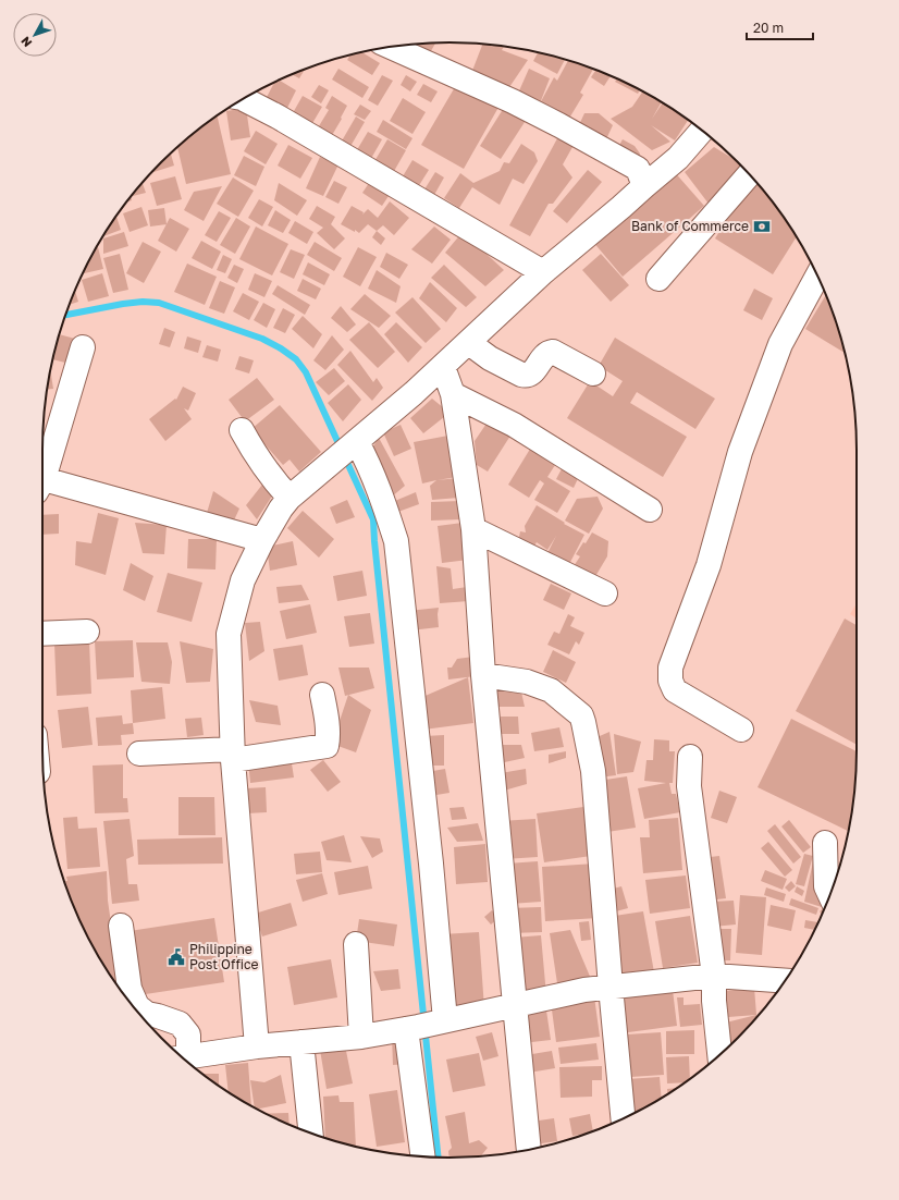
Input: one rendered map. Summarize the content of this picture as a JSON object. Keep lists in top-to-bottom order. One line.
{"places":{"bank":["Bank of Commerce"],"public building":["Philippine Post Office"]},"scale_bar":"20 m","north":"bottom left"}
